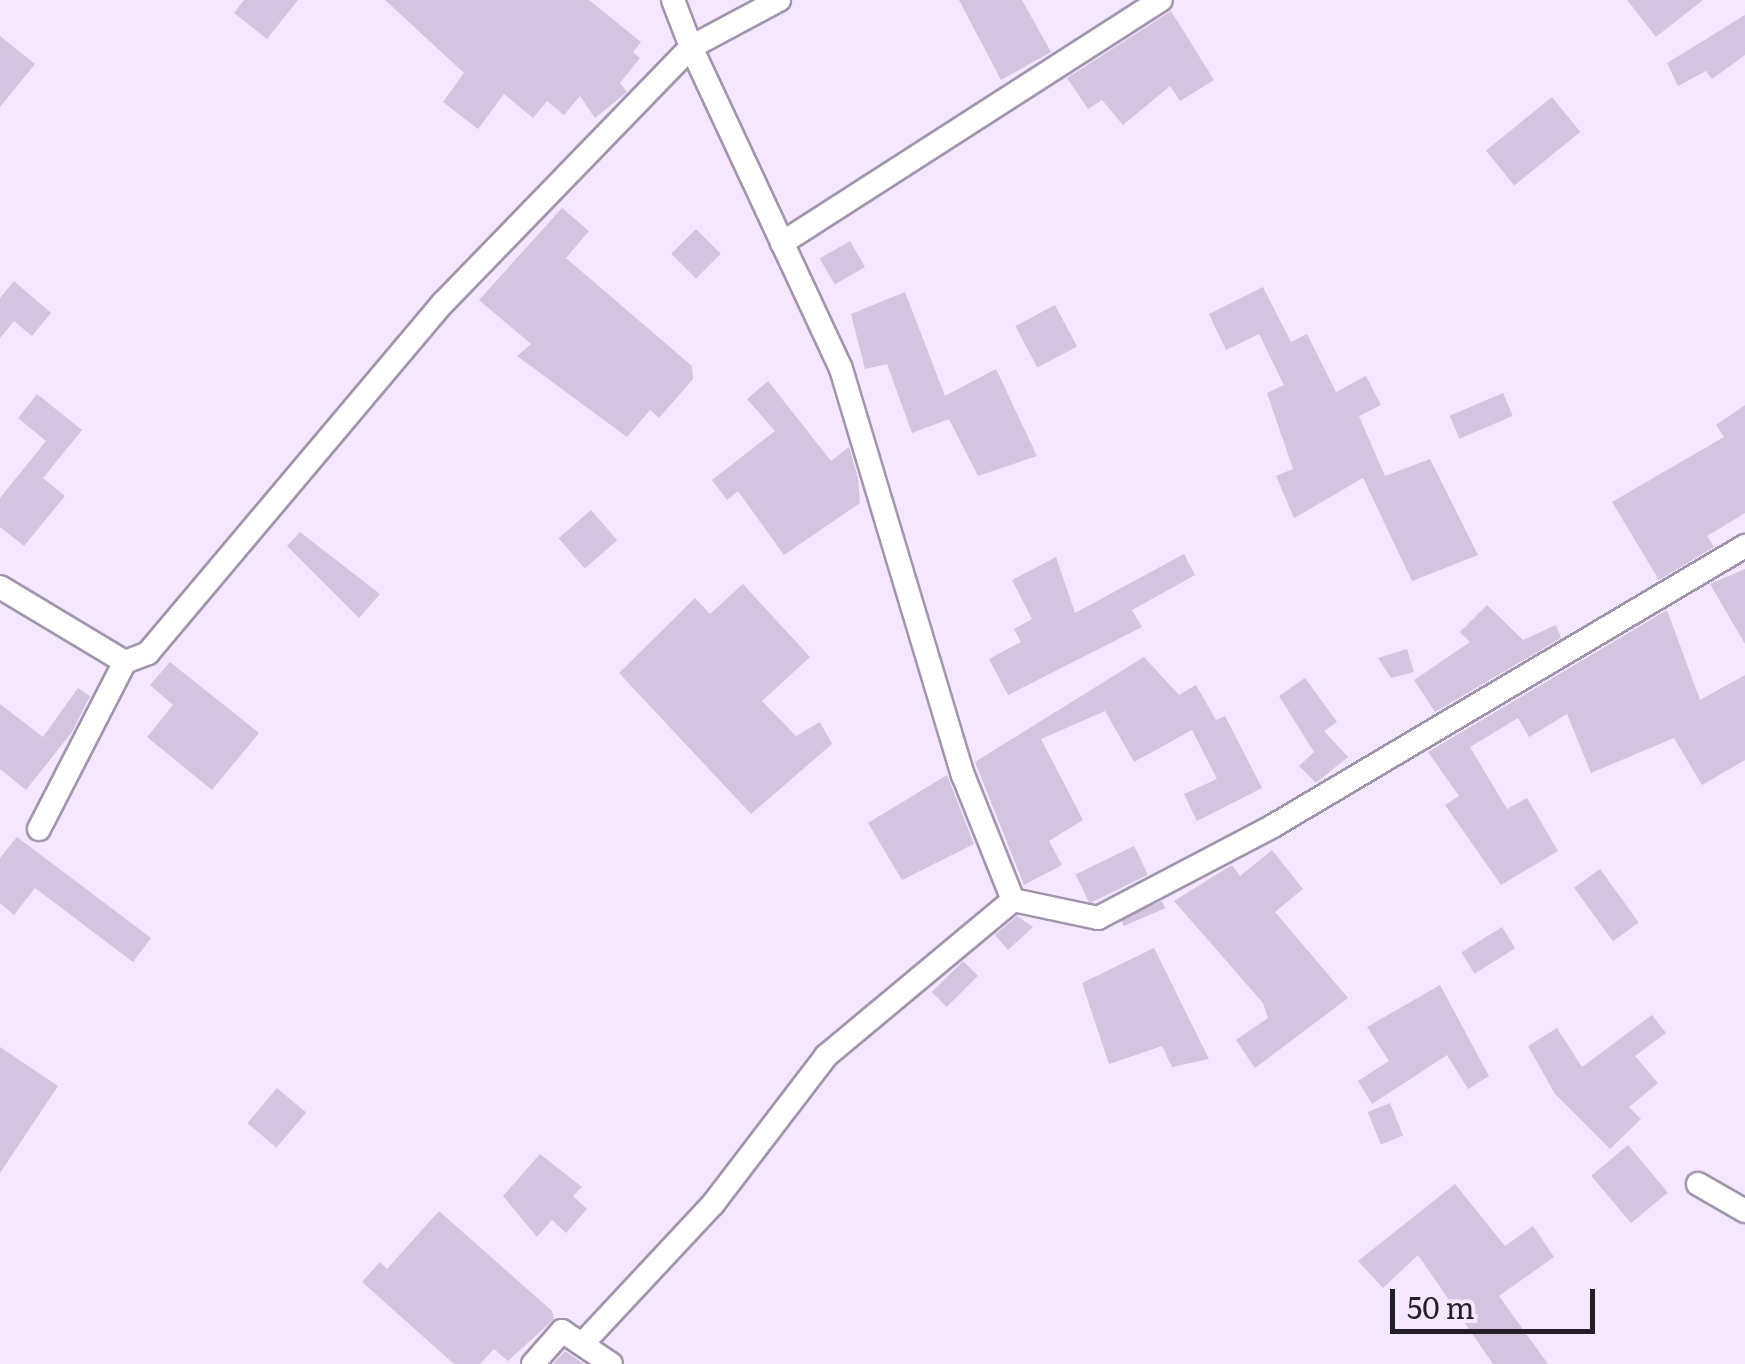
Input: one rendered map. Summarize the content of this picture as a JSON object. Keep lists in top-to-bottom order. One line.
{"scale_bar":"50 m"}
